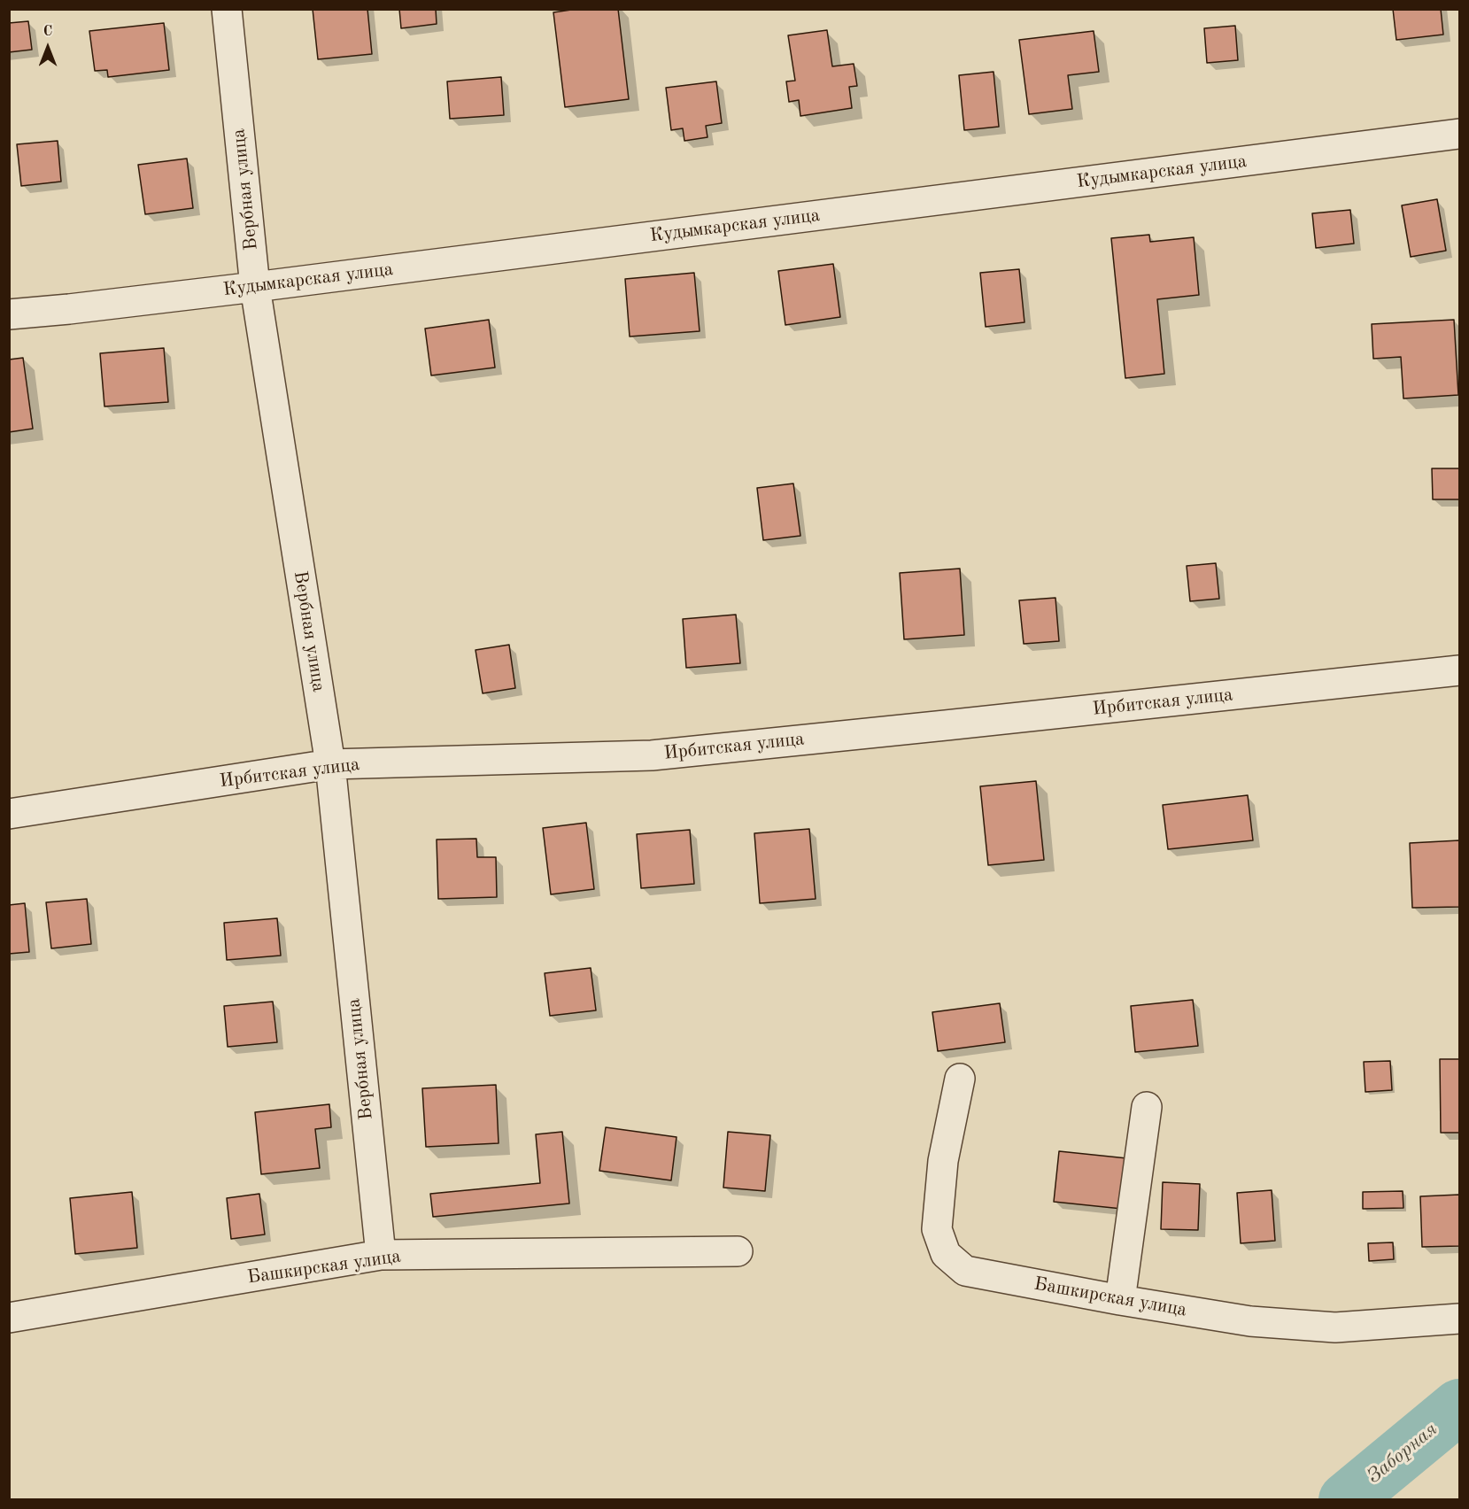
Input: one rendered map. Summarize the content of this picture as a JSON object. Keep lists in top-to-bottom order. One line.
{"streets":{"street":["Кудымкарская улица","Вербная улица","Ирбитская улица","Башкирская улица"]},"crossings":[["Кудымкарская улица","Вербная улица"],["Вербная улица","Ирбитская улица"],["Вербная улица","Башкирская улица"]],"water":["Заборная"],"north":"top"}
